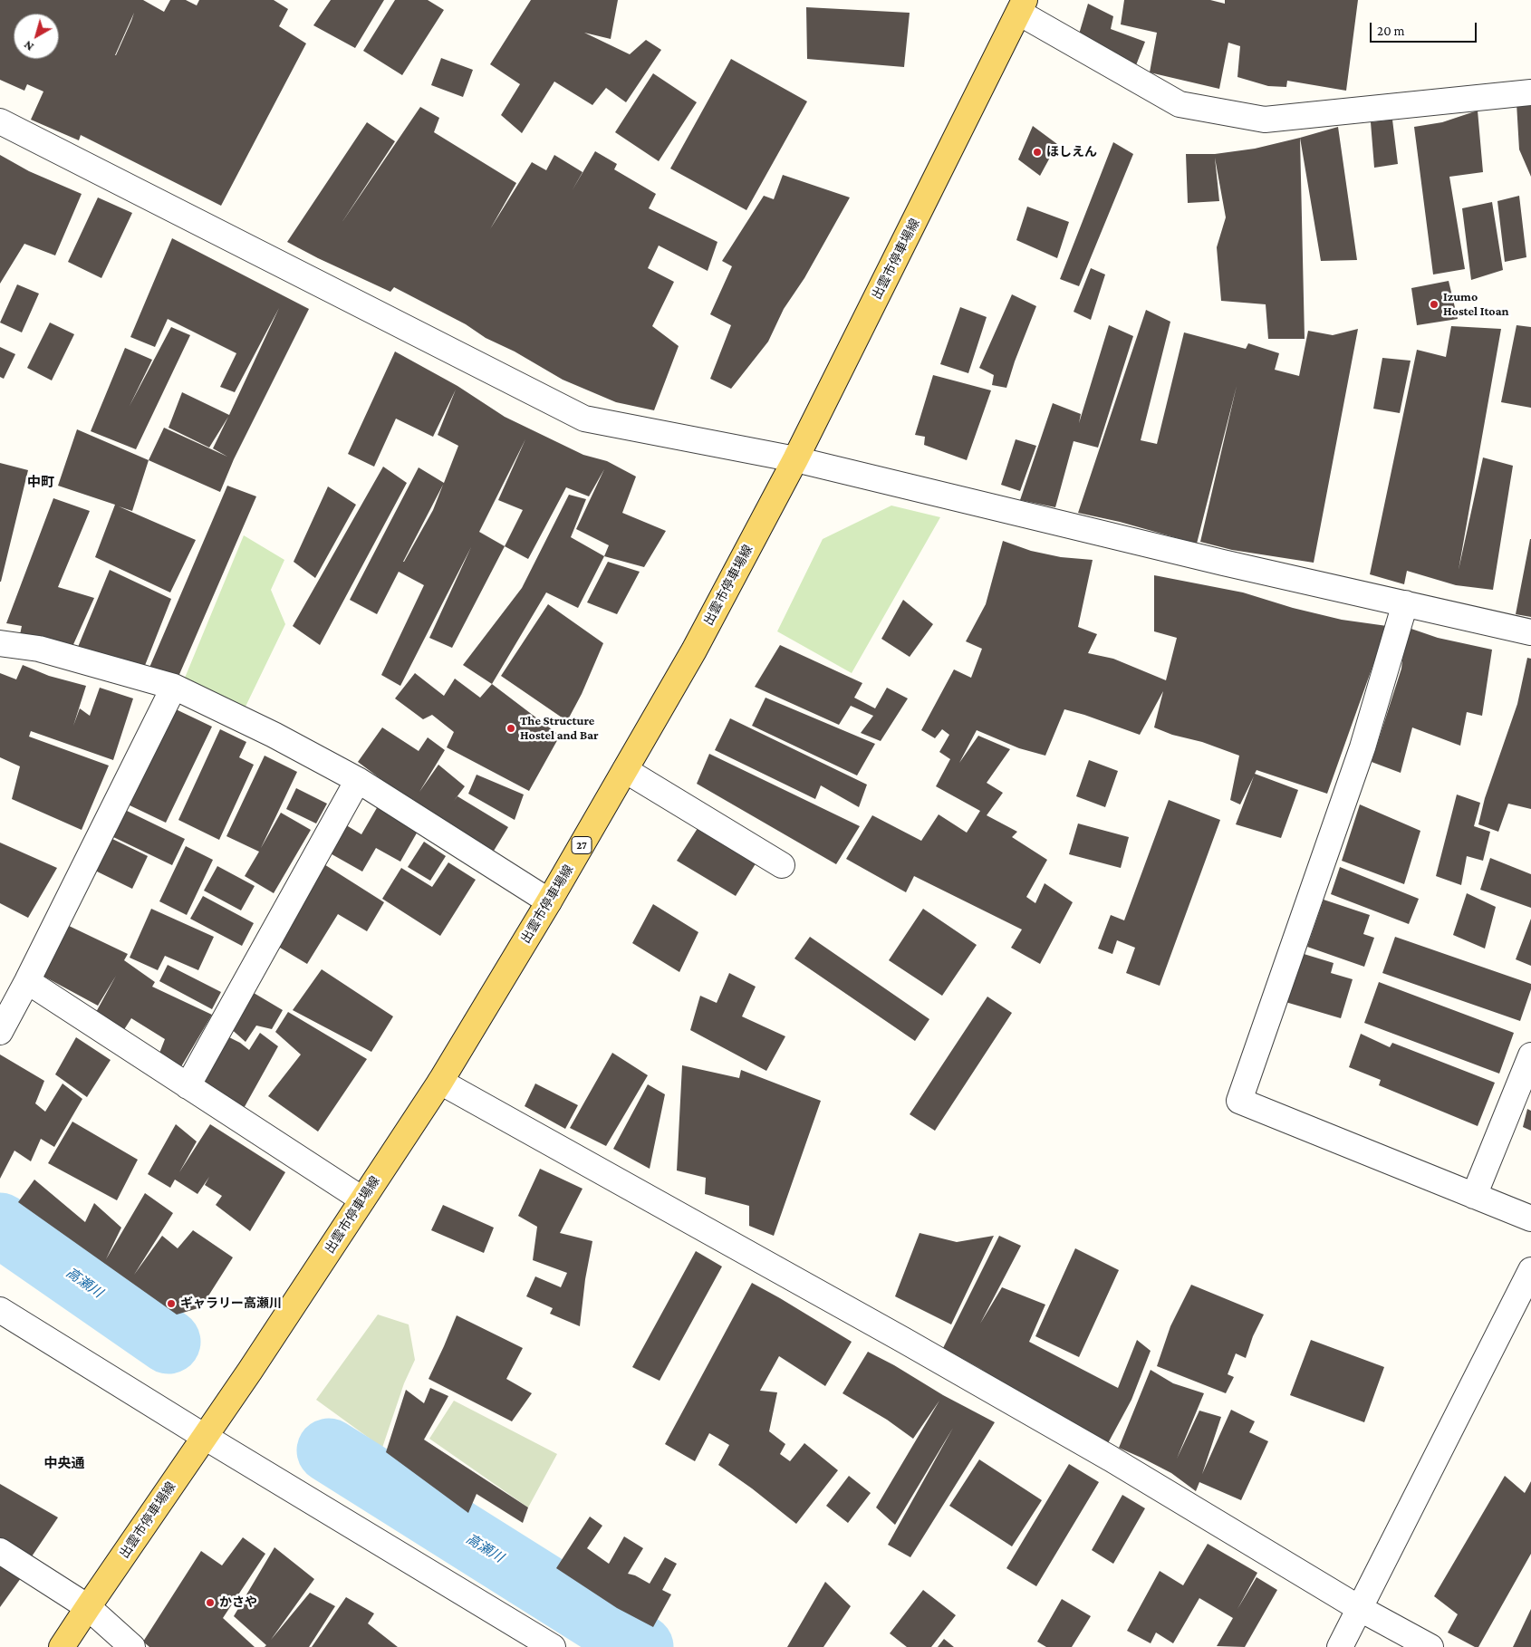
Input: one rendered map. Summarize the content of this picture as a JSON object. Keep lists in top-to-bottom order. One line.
{"streets":{"main road":["出雲市停車場線","27"]},"districts":["中町","中央通"],"water":["高瀬川"],"places":["ほしえん","Izumo Hostel Itoan","The Structure Hostel and Bar","ギャラリー高瀬川","かさや"],"scale_bar":"20 m","north":"bottom left"}
